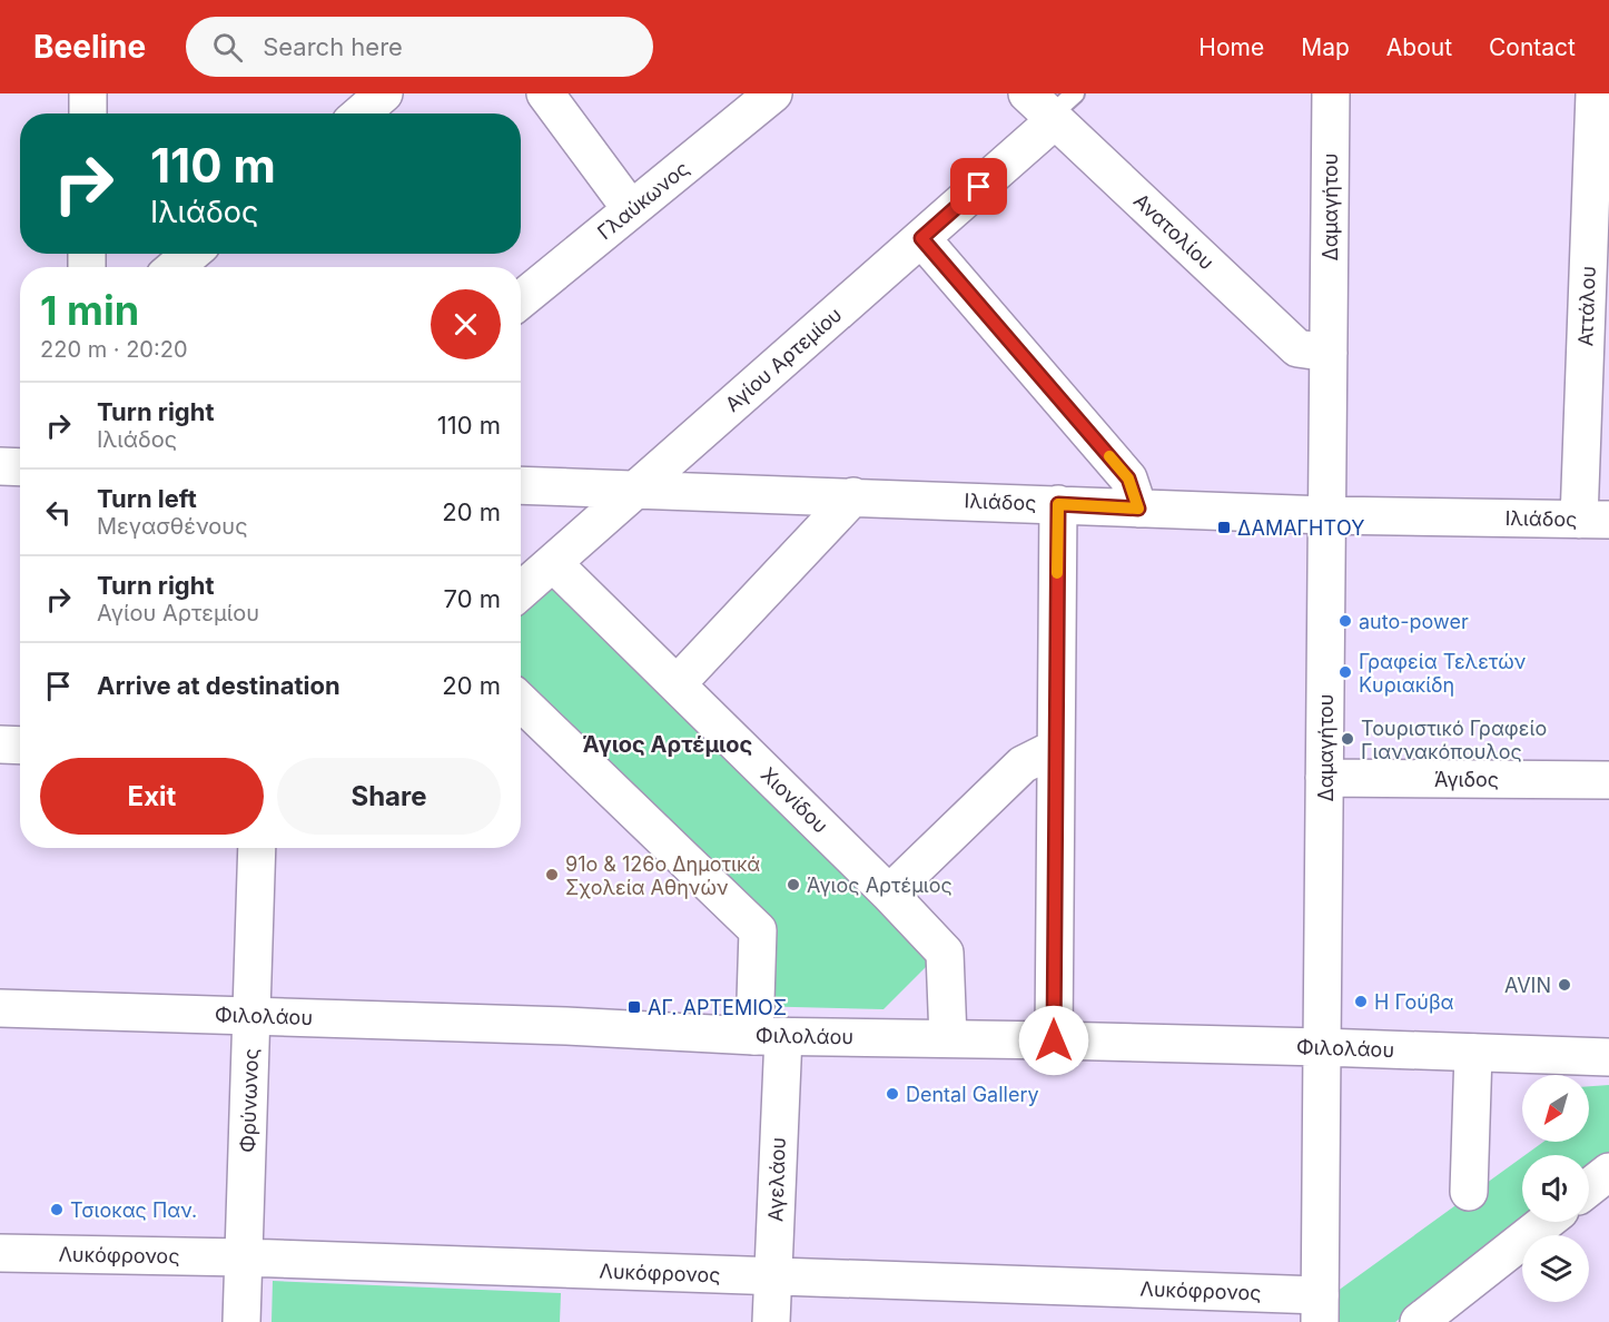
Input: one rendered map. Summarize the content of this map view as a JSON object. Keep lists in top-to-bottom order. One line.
{"streets":{"street":["Γλαύκωνος","Δαμαγήτου","Ανατολίου","Αττάλου","Αγίου Αρτεμίου","Ιλιάδος","Άγιδος","Χιονίδου","Φιλολάου","Φρύνωνος","Αγελάου","Λυκόφρονος"]},"crossings":[["Δαμαγήτου","Ανατολίου"],["Δαμαγήτου","Ιλιάδος"],["Δαμαγήτου","Άγιδος"],["Δαμαγήτου","Φιλολάου"],["Δαμαγήτου","Λυκόφρονος"],["Ανατολίου","Αγίου Αρτεμίου"],["Αττάλου","Ιλιάδος"],["Αγίου Αρτεμίου","Ιλιάδος"],["Αγίου Αρτεμίου","Χιονίδου"],["Χιονίδου","Φιλολάου"],["Φιλολάου","Φρύνωνος"],["Φιλολάου","Αγελάου"],["Φρύνωνος","Λυκόφρονος"],["Αγελάου","Λυκόφρονος"]],"districts":["Άγιος Αρτέμιος"],"places":{"transit":["ΔΑΜΑΓHΤOY","ΑΓ. ΑΡΤΕΜΙΟΣ"],"other":["auto-power","Γραφεία Τελετών Κυριακίδη","Τουριστικό Γραφείο Γιαννακόπουλος","91ο & 126ο Δημοτικά Σχολεία Αθηνών","Άγιος Αρτέμιος","AVIN","Η Γούβα","Dental Gallery","Τσιοκας Παν."]},"north":"bottom left","page":{"header":"Beeline","search":"Search here","nav":["Home","Map","About","Contact"],"turn":["110 m","Ιλιάδος"],"heading":["1 min","220 m · 20:20"],"list":[{"name":"Turn right","note":"Ιλιάδος","value":"110 m"},{"name":"Turn left","note":"Μεγασθένους","value":"20 m"},{"name":"Turn right","note":"Αγίου Αρτεμίου","value":"70 m"},{"name":"Arrive at destination","value":"20 m"}],"buttons":["Exit","Share"]}}
